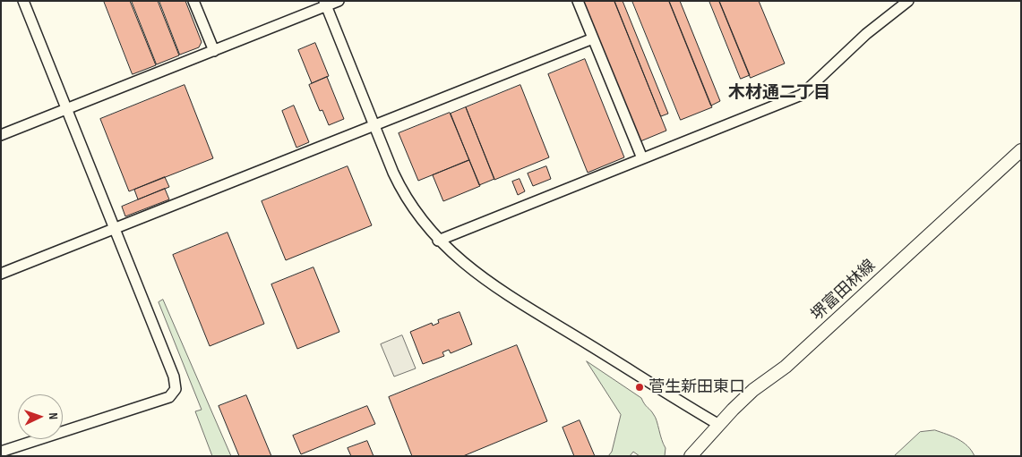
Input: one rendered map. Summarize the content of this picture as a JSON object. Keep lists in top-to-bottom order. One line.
{"streets":{"main road":["堺富田林線"]},"districts":["木材通二丁目"],"places":["菅生新田東口"],"north":"right"}
